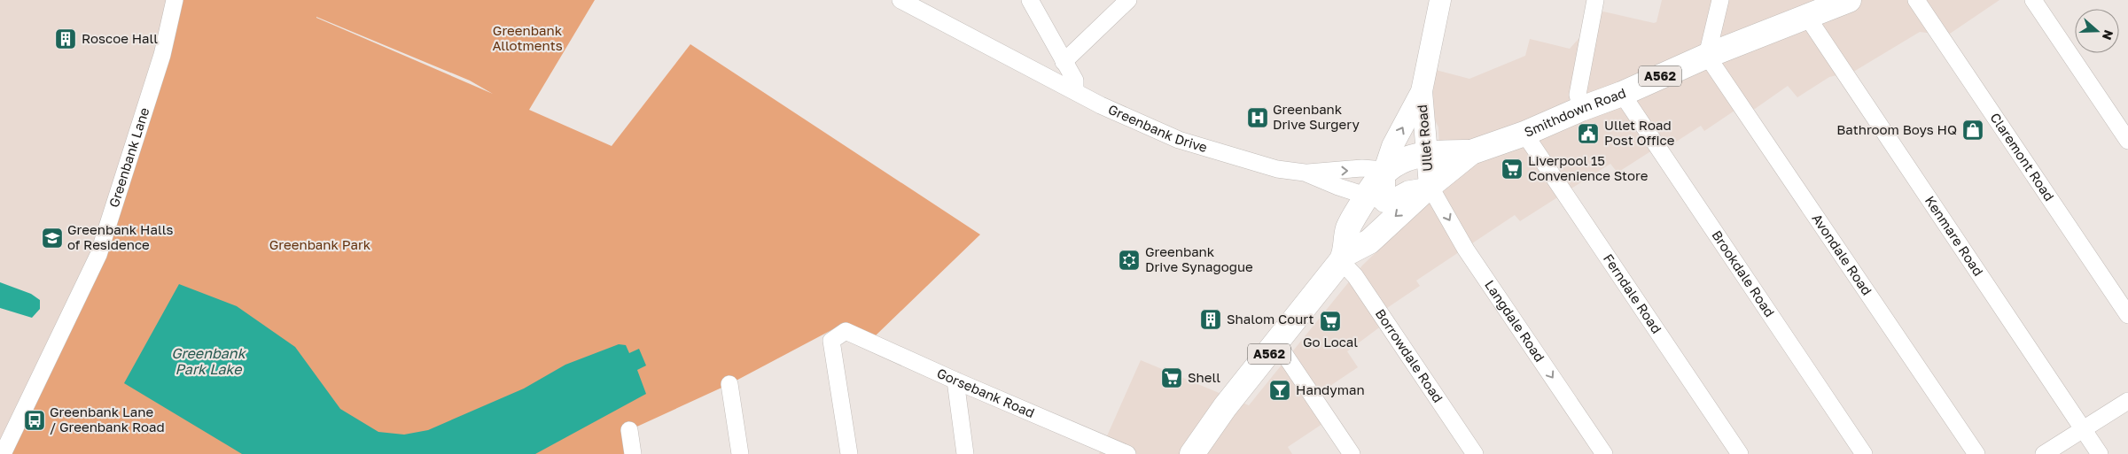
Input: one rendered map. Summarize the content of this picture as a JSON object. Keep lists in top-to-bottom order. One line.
{"streets":{"highway":["A562","Smithdown Road"],"main road":["Ullet Road"],"street":["Greenbank Drive","Greenbank Lane","Claremont Road","Kenmare Road","Avondale Road","Brookdale Road","Ferndale Road","Langdale Road","Borrowdale Road","Gorsebank Road"]},"crossings":[["Smithdown Road","Greenbank Drive"],["Smithdown Road","Ullet Road"],["Smithdown Road","Kenmare Road"],["Smithdown Road","Avondale Road"],["Smithdown Road","Brookdale Road"],["Smithdown Road","Ferndale Road"],["Smithdown Road","Langdale Road"],["Smithdown Road","Borrowdale Road"],["Ullet Road","Langdale Road"]],"one_way":["Langdale Road"],"water":["Greenbank Park Lake"],"parks":["Greenbank Allotments","Greenbank Park"],"places":{"building":["Roscoe Hall","Shalom Court"],"hospital":["Greenbank Drive Surgery"],"shop":["Bathroom Boys HQ"],"public building":["Ullet Road Post Office"],"supermarket":["Liverpool 15 Convenience Store","Go Local","Shell"],"school or university":["Greenbank Halls of Residence"],"synagogue":["Greenbank Drive Synagogue"],"bar":["Handyman"],"bus stop":["Greenbank Lane / Greenbank Road"]},"north":"right"}
